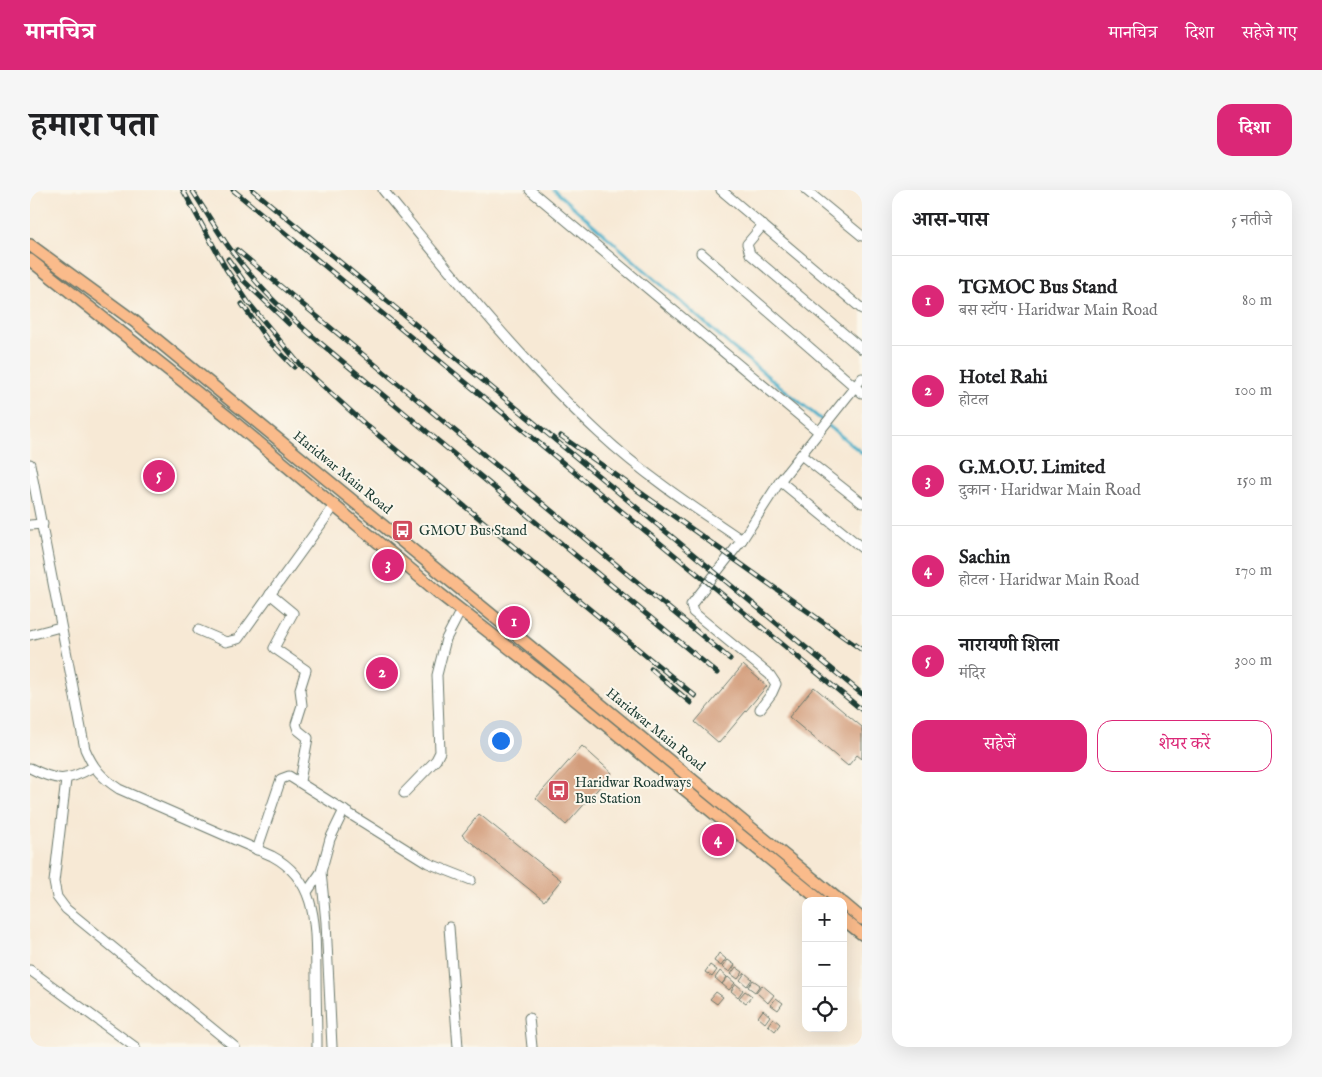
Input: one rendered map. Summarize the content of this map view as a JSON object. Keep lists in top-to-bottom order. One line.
{"streets":{"main road":["Haridwar Main Road"]},"places":{"bus stop":["GMOU Bus Stand","Haridwar Roadways Bus Station"]},"page":{"header":"मानचित्र","nav":["मानचित्र","दिशा","सहेजे गए"],"title":"हमारा पता","buttons":["दिशा",["सहेजें","शेयर करें"]],"heading":["आस-पास","5 नतीजे"],"list":[{"mark":"1","name":"TGMOC Bus Stand","note":"बस स्टॉप · Haridwar Main Road","value":"80 m"},{"mark":"2","name":"Hotel Rahi","note":"होटल","value":"100 m"},{"mark":"3","name":"G.M.O.U. Limited","note":"दुकान · Haridwar Main Road","value":"150 m"},{"mark":"4","name":"Sachin","note":"होटल · Haridwar Main Road","value":"170 m"},{"mark":"5","name":"नारायणी शिला","note":"मंदिर","value":"300 m"}],"pins":["5","3","1","2","4"],"map_buttons":["+","−"]}}
